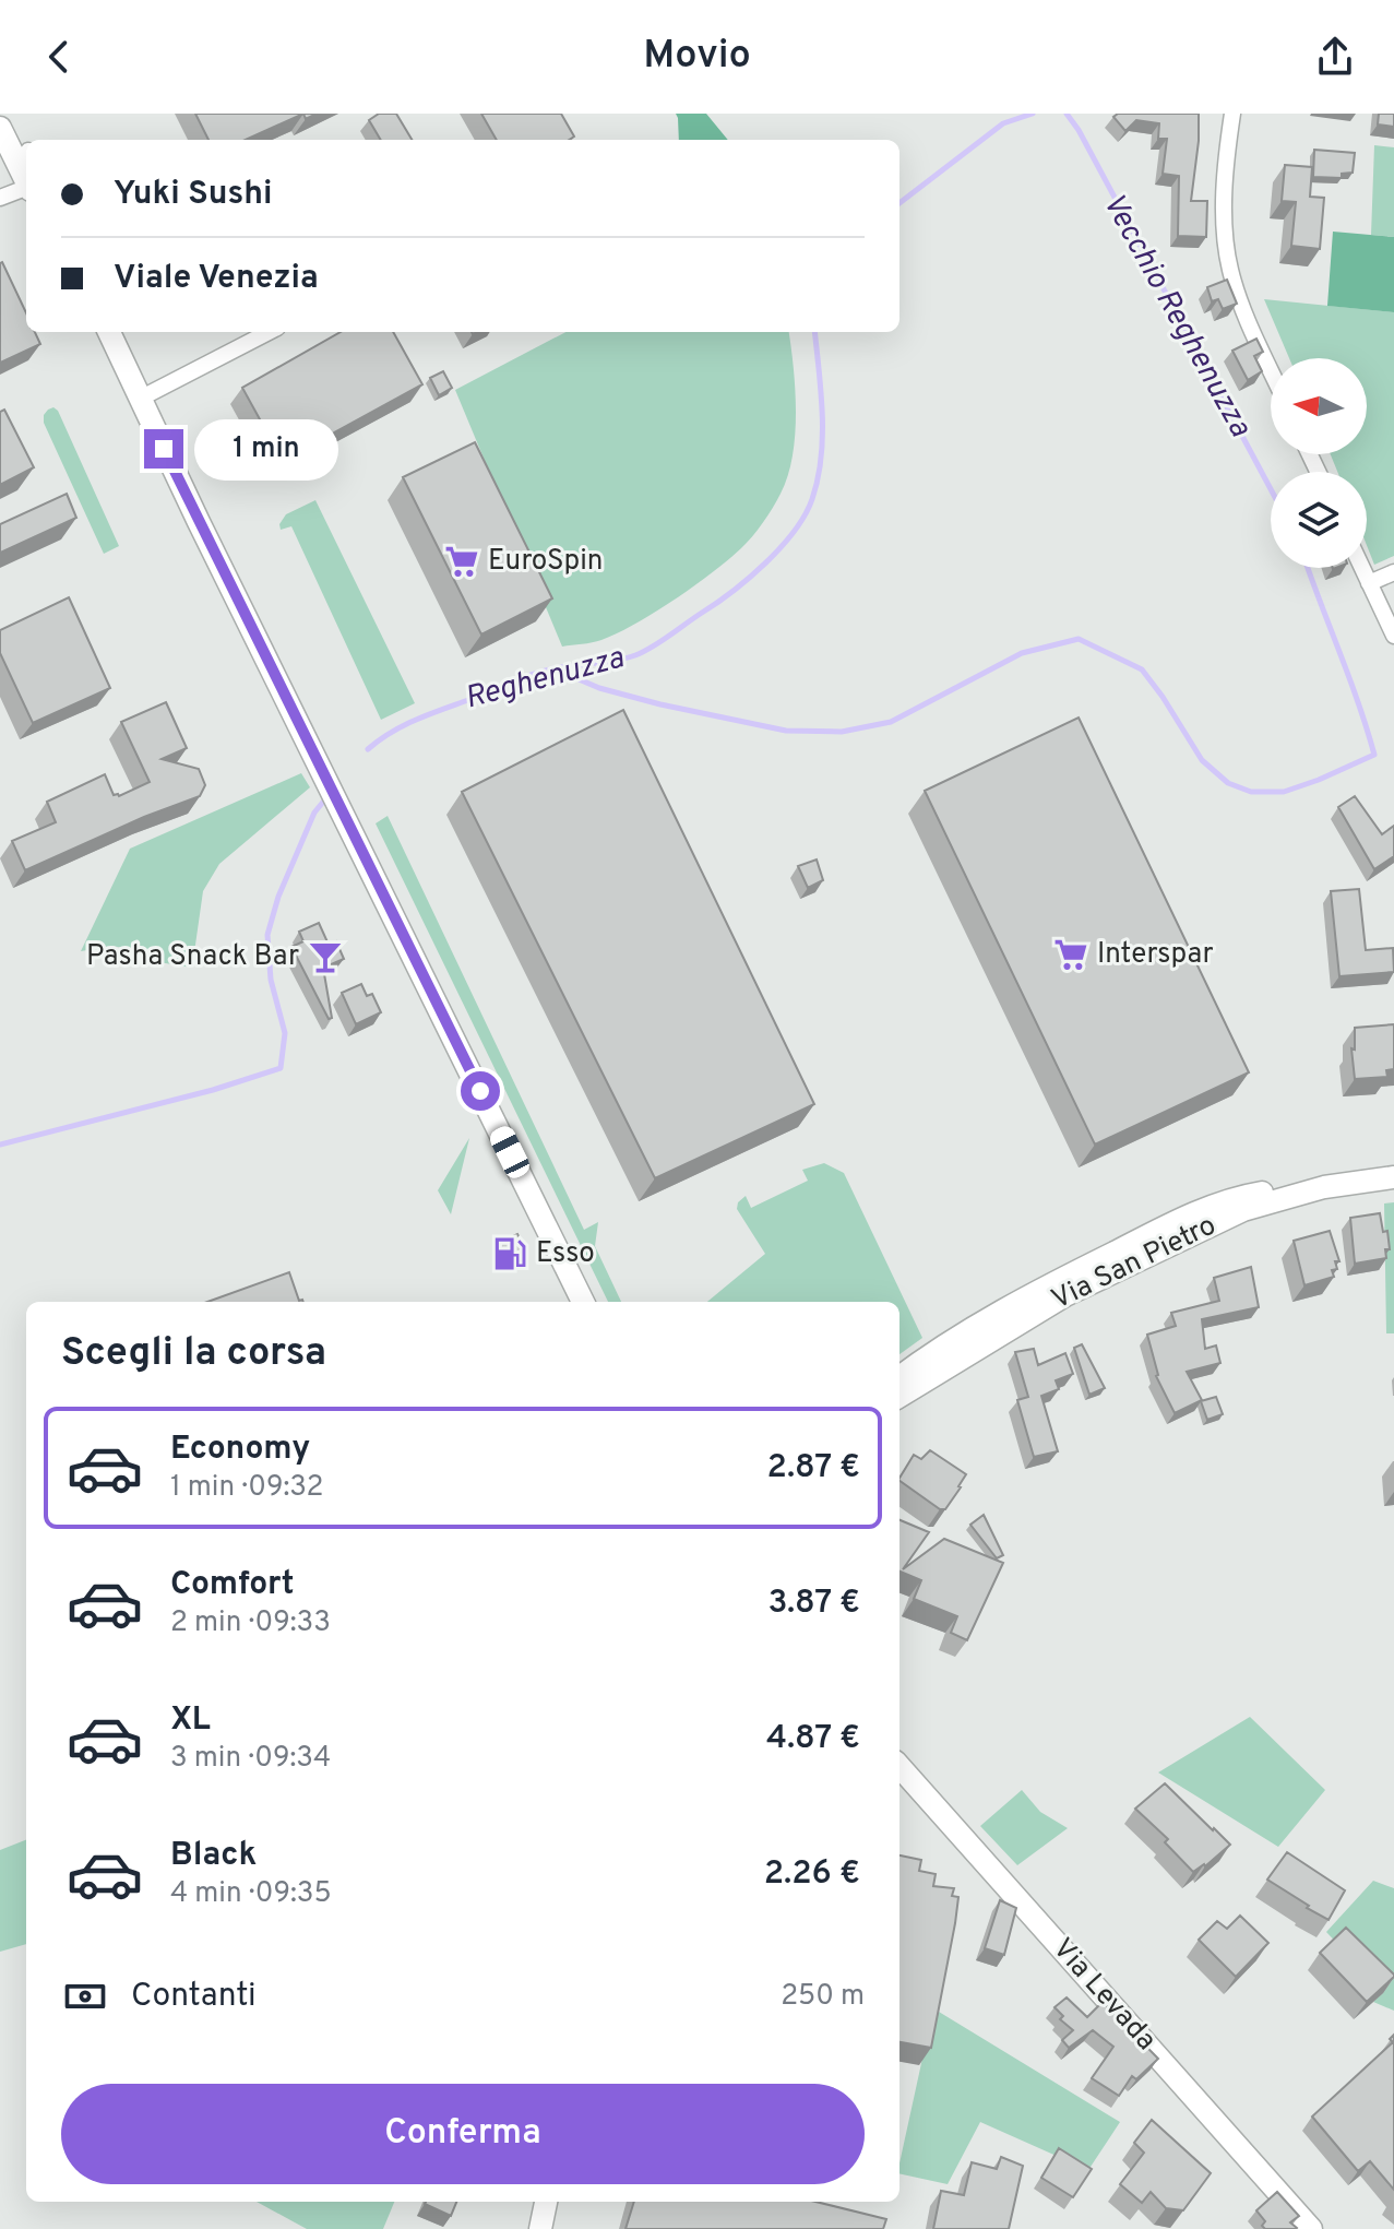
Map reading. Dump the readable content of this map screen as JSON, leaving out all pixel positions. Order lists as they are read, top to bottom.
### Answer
{
  "streets": {
    "main road": ["Via San Pietro", "Via Levada"]
  },
  "water": ["Vecchio Reghenuzza", "Reghenuzza"],
  "places": {
    "supermarket": ["EuroSpin", "Interspar"],
    "bar": ["Pasha Snack Bar"],
    "fuel station": ["Esso"]
  },
  "north": "left",
  "page": {
    "header": "Movio",
    "banner": ["Yuki Sushi", "Viale Venezia"],
    "bubble": "1 min",
    "heading": "Scegli la corsa",
    "list": [
      {
        "name": "Economy",
        "note": "1 min · 09:32",
        "value": "2.87 €"
      },
      {
        "name": "Comfort",
        "note": "2 min · 09:33",
        "value": "3.87 €"
      },
      {
        "name": "XL",
        "note": "3 min · 09:34",
        "value": "4.87 €"
      },
      {
        "name": "Black",
        "note": "4 min · 09:35",
        "value": "2.26 €"
      }
    ],
    "pay": ["Contanti", "250 m"],
    "buttons": "Conferma"
  }
}
